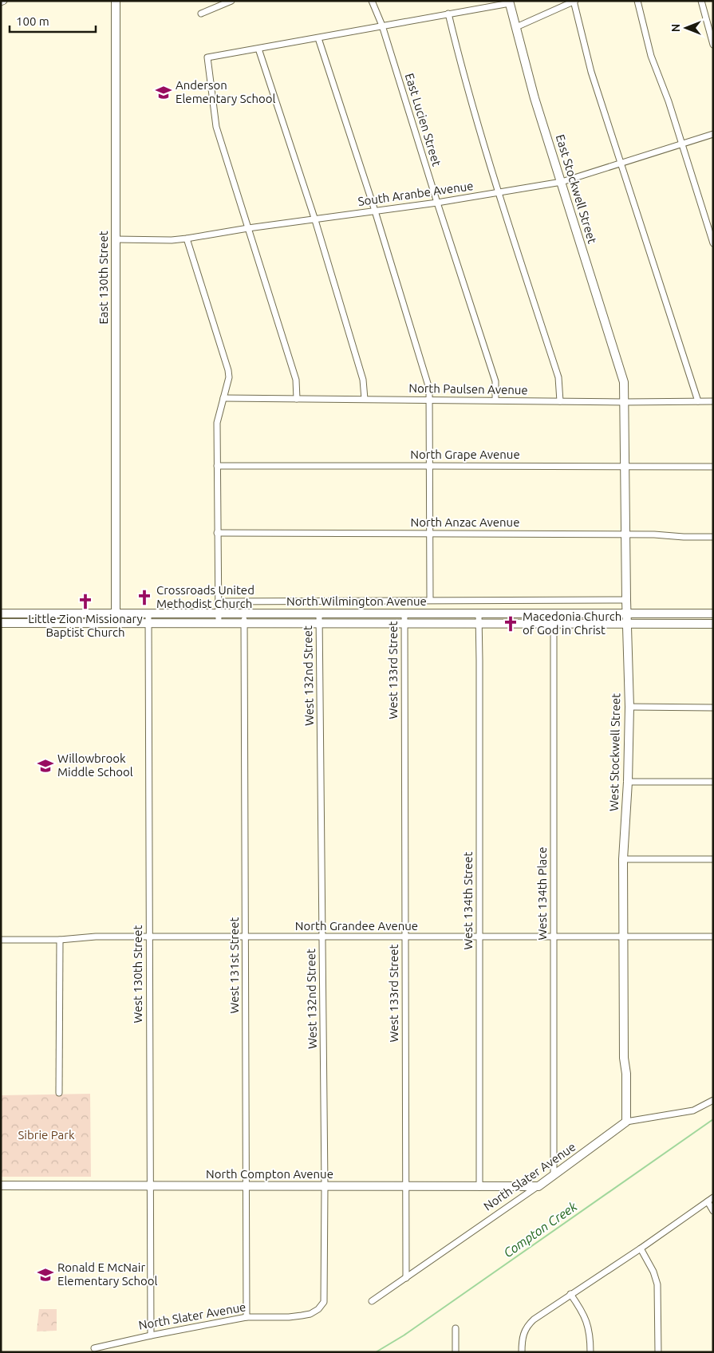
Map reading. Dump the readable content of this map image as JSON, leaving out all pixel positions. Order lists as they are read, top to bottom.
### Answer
{
  "streets": {
    "street": [
      "East Lucien Street",
      "East Stockwell Street",
      "South Aranbe Avenue",
      "East 130th Street",
      "North Paulsen Avenue",
      "North Grape Avenue",
      "North Anzac Avenue",
      "North Wilmington Avenue",
      "West 133rd Street",
      "West 132nd Street",
      "West Stockwell Street",
      "West 134th Place",
      "West 134th Street",
      "North Grandee Avenue",
      "West 131st Street",
      "West 130th Street",
      "North Compton Avenue",
      "North Slater Avenue"
    ]
  },
  "crossings": [
    ["East Lucien Street", "South Aranbe Avenue"],
    ["East Lucien Street", "North Paulsen Avenue"],
    ["East Stockwell Street", "South Aranbe Avenue"],
    ["East Stockwell Street", "West Stockwell Street"],
    ["South Aranbe Avenue", "East 130th Street"],
    ["East 130th Street", "North Wilmington Avenue"],
    ["North Paulsen Avenue", "West Stockwell Street"],
    ["North Grape Avenue", "West Stockwell Street"],
    ["North Anzac Avenue", "West Stockwell Street"],
    ["North Wilmington Avenue", "West 133rd Street"],
    ["North Wilmington Avenue", "West 132nd Street"],
    ["North Wilmington Avenue", "West Stockwell Street"],
    ["North Wilmington Avenue", "West 134th Place"],
    ["North Wilmington Avenue", "West 134th Street"],
    ["North Wilmington Avenue", "West 131st Street"],
    ["North Wilmington Avenue", "West 130th Street"],
    ["West 133rd Street", "North Grandee Avenue"],
    ["West 133rd Street", "North Compton Avenue"],
    ["West 133rd Street", "North Slater Avenue"],
    ["West 132nd Street", "North Grandee Avenue"],
    ["West 132nd Street", "North Compton Avenue"],
    ["West 132nd Street", "North Slater Avenue"],
    ["West Stockwell Street", "North Grandee Avenue"],
    ["West Stockwell Street", "North Slater Avenue"],
    ["West 134th Place", "North Grandee Avenue"],
    ["West 134th Place", "North Slater Avenue"],
    ["West 134th Street", "North Grandee Avenue"],
    ["West 134th Street", "North Compton Avenue"],
    ["North Grandee Avenue", "West 131st Street"],
    ["North Grandee Avenue", "West 130th Street"],
    ["West 131st Street", "North Compton Avenue"],
    ["West 131st Street", "North Slater Avenue"],
    ["West 130th Street", "North Compton Avenue"],
    ["West 130th Street", "North Slater Avenue"],
    ["North Compton Avenue", "North Slater Avenue"]
  ],
  "water": ["Compton Creek"],
  "parks": ["Sibrie Park"],
  "places": {
    "school or university": ["Anderson Elementary School", "Willowbrook Middle School", "Ronald E McNair Elementary School"],
    "church": ["Crossroads United Methodist Church", "Little Zion Missionary Baptist Church", "Macedonia Church of God in Christ"]
  },
  "scale_bar": "100 m",
  "north": "left"
}
